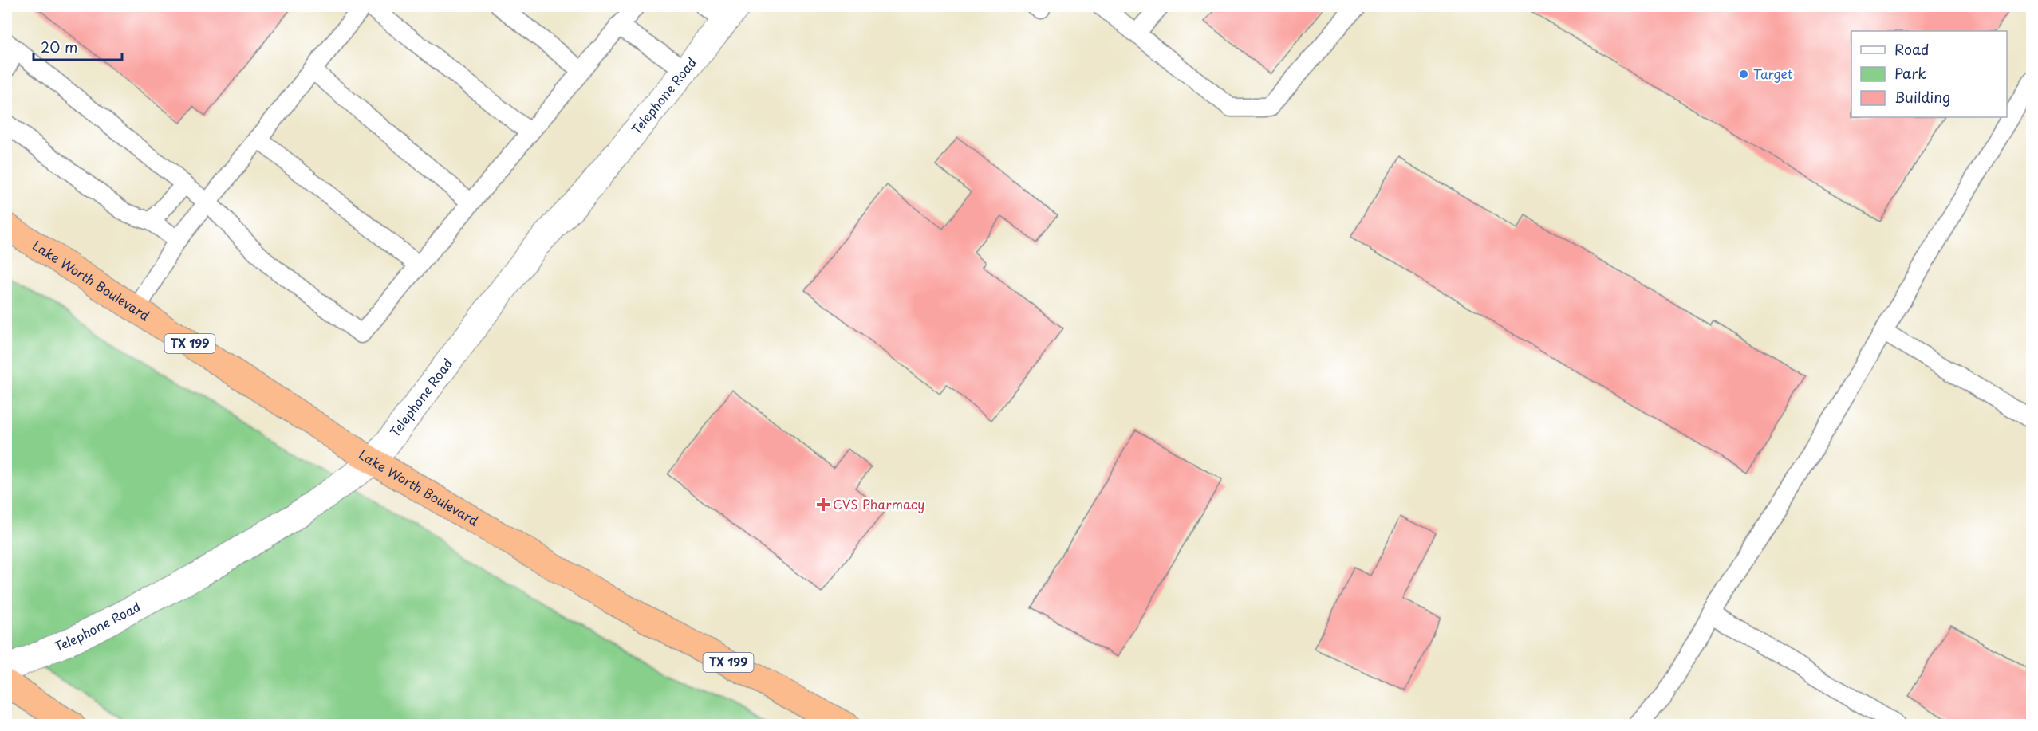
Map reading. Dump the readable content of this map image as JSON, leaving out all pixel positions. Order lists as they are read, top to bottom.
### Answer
{
  "streets": {
    "highway": ["Lake Worth Boulevard", "TX 199"],
    "street": ["Telephone Road"]
  },
  "crossings": [
    ["Telephone Road", "Lake Worth Boulevard"]
  ],
  "places": {
    "other": ["Target"],
    "health": ["CVS Pharmacy"]
  },
  "legend": ["Road", "Park", "Building"],
  "scale_bar": "20 m"
}
